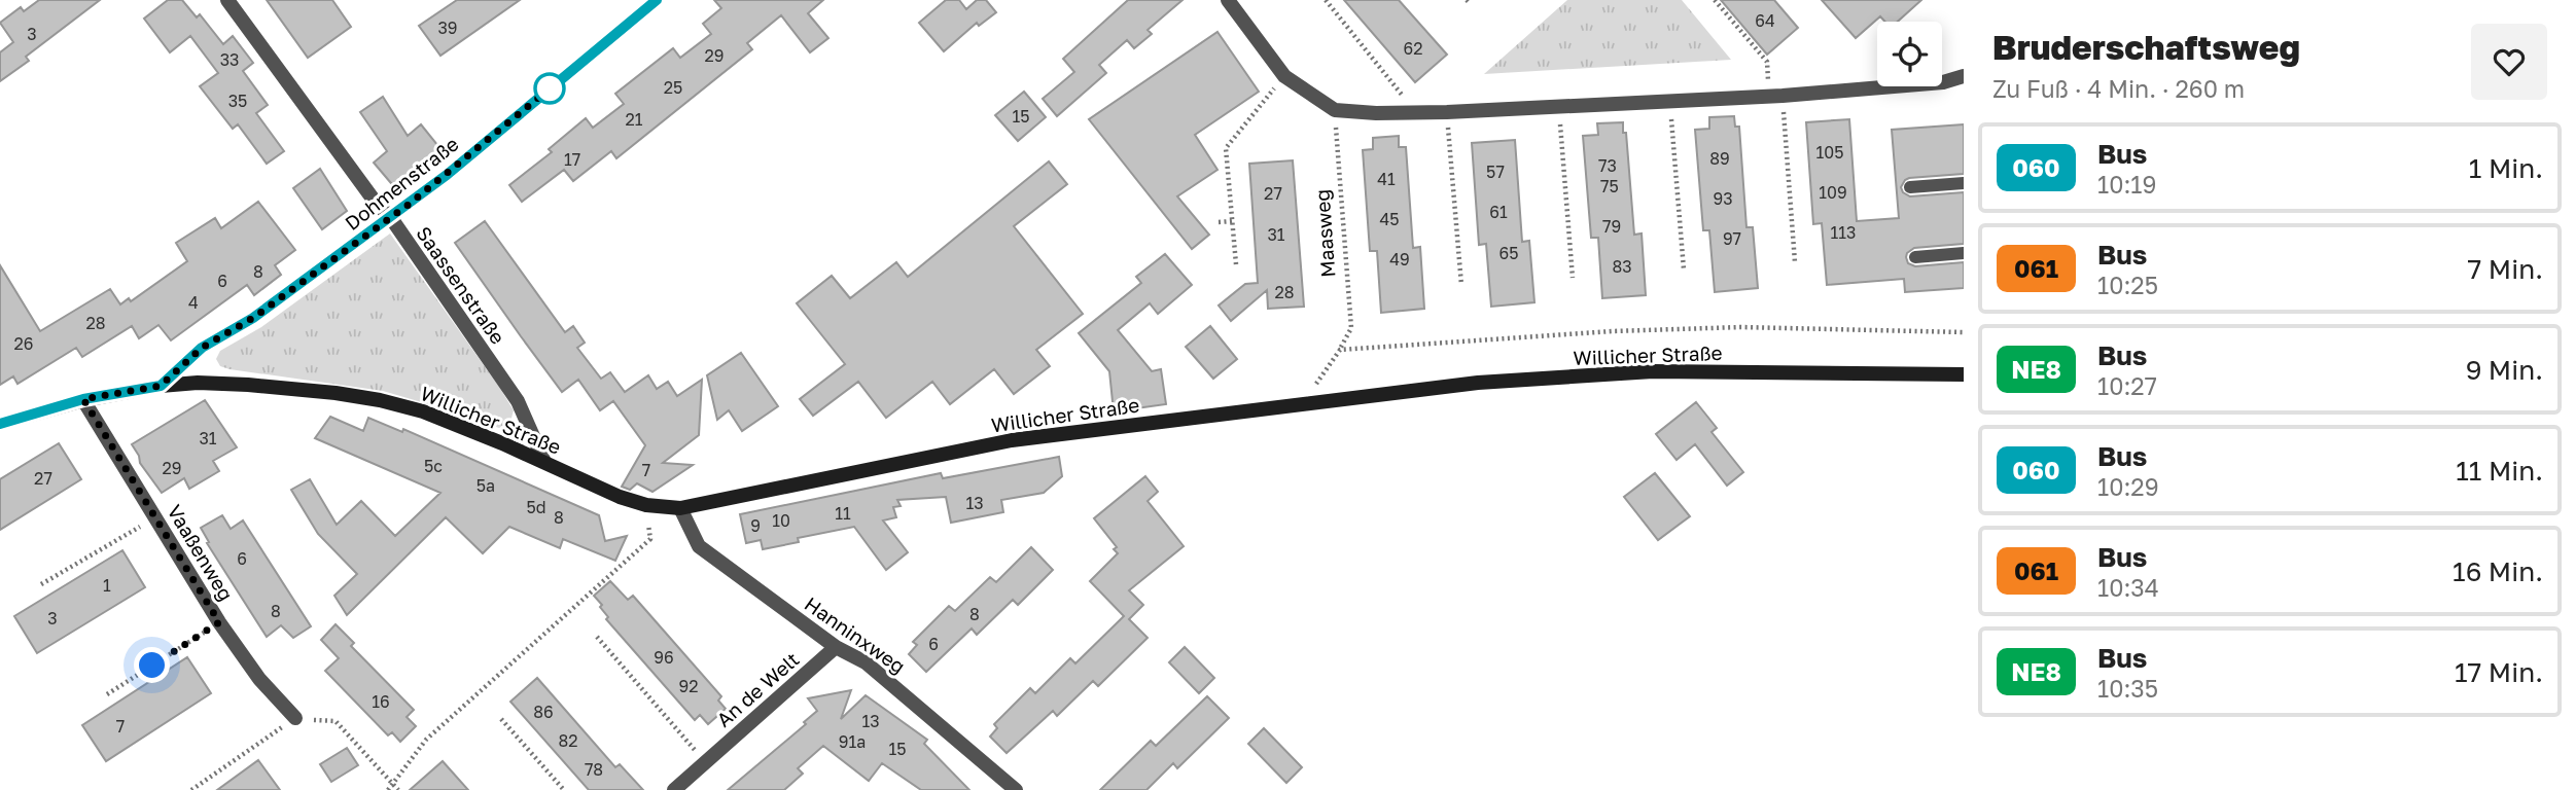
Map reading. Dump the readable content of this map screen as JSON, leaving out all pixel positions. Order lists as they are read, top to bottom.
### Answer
{
  "streets": {
    "street": [
      "Dohmenstraße",
      "Saassenstraße",
      "Willicher Straße",
      "Vaaßenweg",
      "Hanninxweg",
      "An de Welt"
    ],
    "path": ["Maasweg"]
  },
  "crossings": [
    ["Dohmenstraße", "Saassenstraße"],
    ["Dohmenstraße", "Willicher Straße"],
    ["Maasweg", "Willicher Straße"],
    ["Saassenstraße", "Willicher Straße"],
    ["Willicher Straße", "Vaaßenweg"],
    ["Willicher Straße", "Hanninxweg"],
    ["Hanninxweg", "An de Welt"]
  ],
  "lines": ["bus line 060"],
  "house_numbers": [
    "64",
    "39",
    "3",
    "62",
    "29",
    "33",
    "25",
    "35",
    "15",
    "21",
    "105",
    "89",
    "17",
    "73",
    "57",
    "41",
    "75",
    "109",
    "27",
    "93",
    "61",
    "45",
    "79",
    "113",
    "31",
    "97",
    "65",
    "49",
    "83",
    "8",
    "6",
    "28",
    "4",
    "28",
    "26",
    "31",
    "5c",
    "29",
    "7",
    "27",
    "5a",
    "13",
    "5d",
    "11",
    "8",
    "10",
    "9",
    "6",
    "1",
    "8",
    "8",
    "3",
    "6",
    "96",
    "92",
    "16",
    "86",
    "13",
    "7",
    "82",
    "91a",
    "15",
    "78"
  ],
  "page": {
    "heading": ["Bruderschaftsweg", "Zu Fuß · 4 Min. · 260 m"],
    "list": [
      {
        "mark": "060",
        "name": "Bus",
        "note": "10:19",
        "value": "1 Min."
      },
      {
        "mark": "061",
        "name": "Bus",
        "note": "10:25",
        "value": "7 Min."
      },
      {
        "mark": "NE8",
        "name": "Bus",
        "note": "10:27",
        "value": "9 Min."
      },
      {
        "mark": "060",
        "name": "Bus",
        "note": "10:29",
        "value": "11 Min."
      },
      {
        "mark": "061",
        "name": "Bus",
        "note": "10:34",
        "value": "16 Min."
      },
      {
        "mark": "NE8",
        "name": "Bus",
        "note": "10:35",
        "value": "17 Min."
      }
    ]
  }
}
